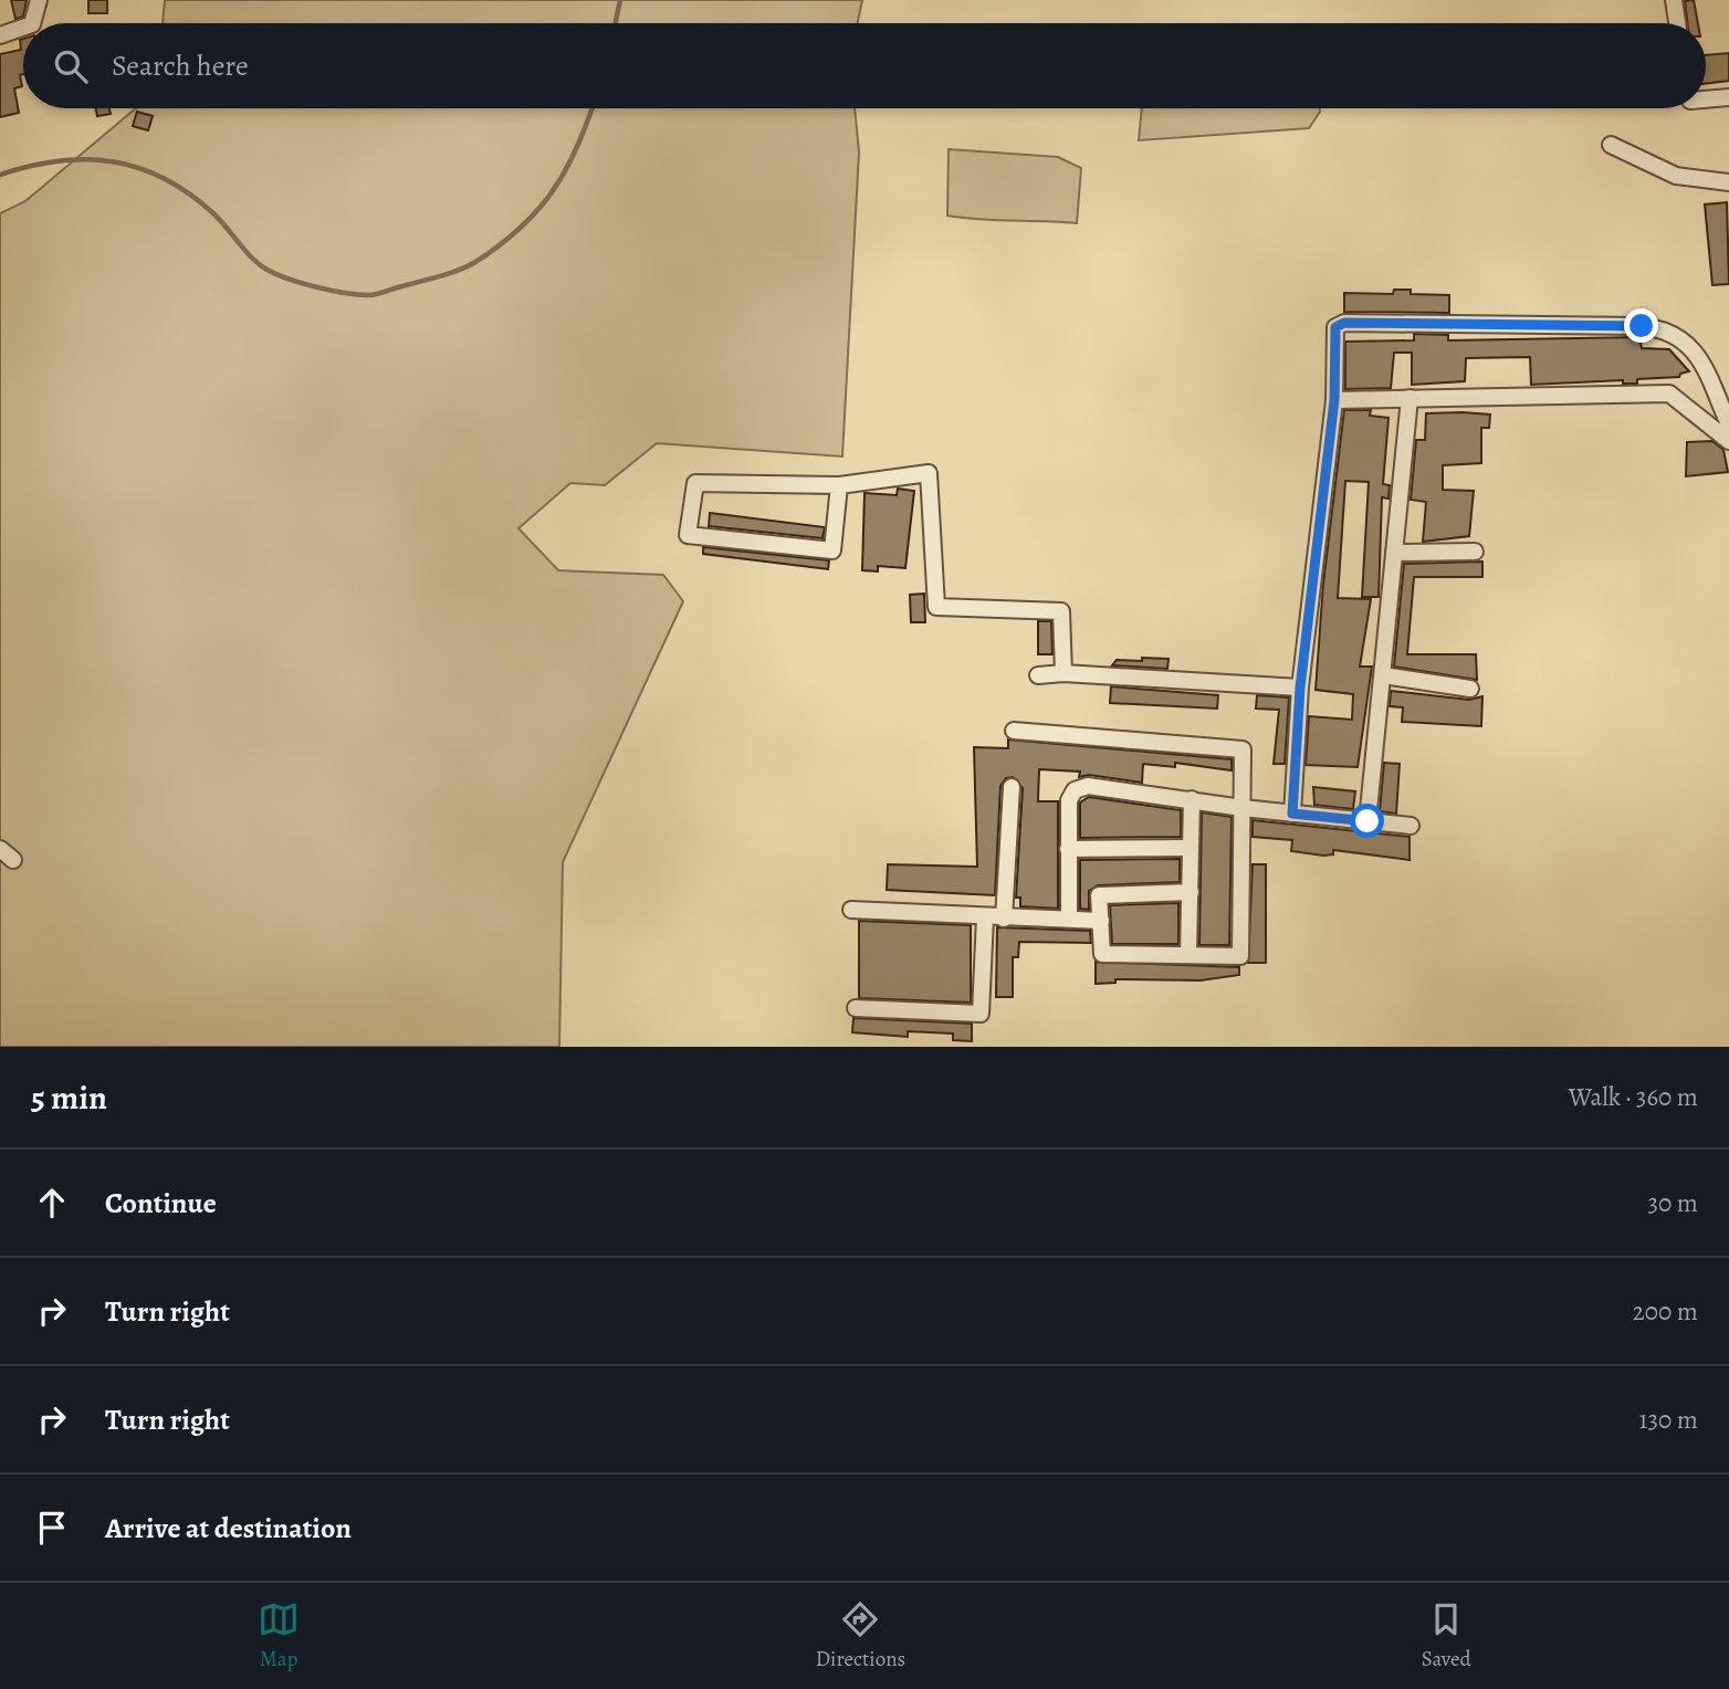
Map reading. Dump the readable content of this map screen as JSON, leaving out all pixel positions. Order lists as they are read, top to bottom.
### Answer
{
  "page": {
    "search": "Search here",
    "heading": ["5 min", "Walk · 360 m"],
    "list": [
      ["Continue", "30 m"],
      ["Turn right", "200 m"],
      ["Turn right", "130 m"],
      "Arrive at destination"
    ],
    "nav": ["Map", "Directions", "Saved"]
  }
}
